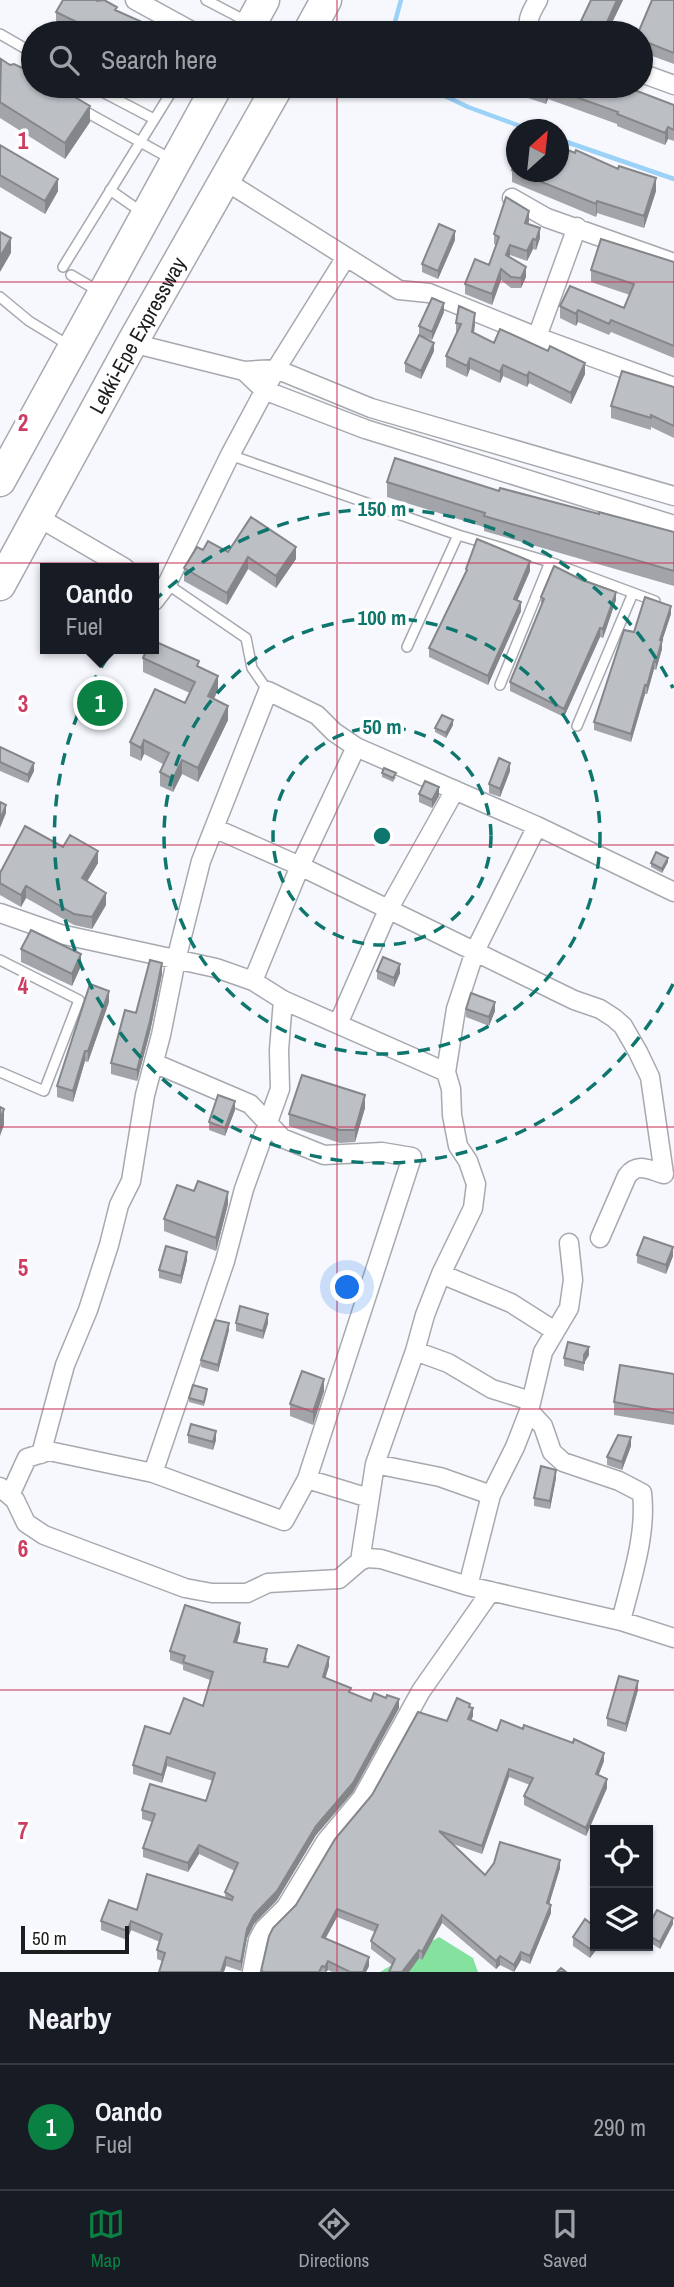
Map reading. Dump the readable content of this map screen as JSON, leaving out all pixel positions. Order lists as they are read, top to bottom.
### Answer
{
  "streets": {
    "highway": ["Lekki-Epe Expressway"]
  },
  "scale_bar": "50 m",
  "north": "top right",
  "page": {
    "search": "Search here",
    "popup": ["Oando", "Fuel"],
    "pins": "1",
    "scale": "50 m",
    "heading": "Nearby",
    "list": [
      {
        "mark": "1",
        "name": "Oando",
        "note": "Fuel",
        "value": "290 m"
      }
    ],
    "nav": ["Map", "Directions", "Saved"]
  },
  "grid": {
    "rows": [
      "1",
      "2",
      "3",
      "4",
      "5",
      "6",
      "7"
    ]
  },
  "rings": ["150 m", "100 m", "50 m"]
}
